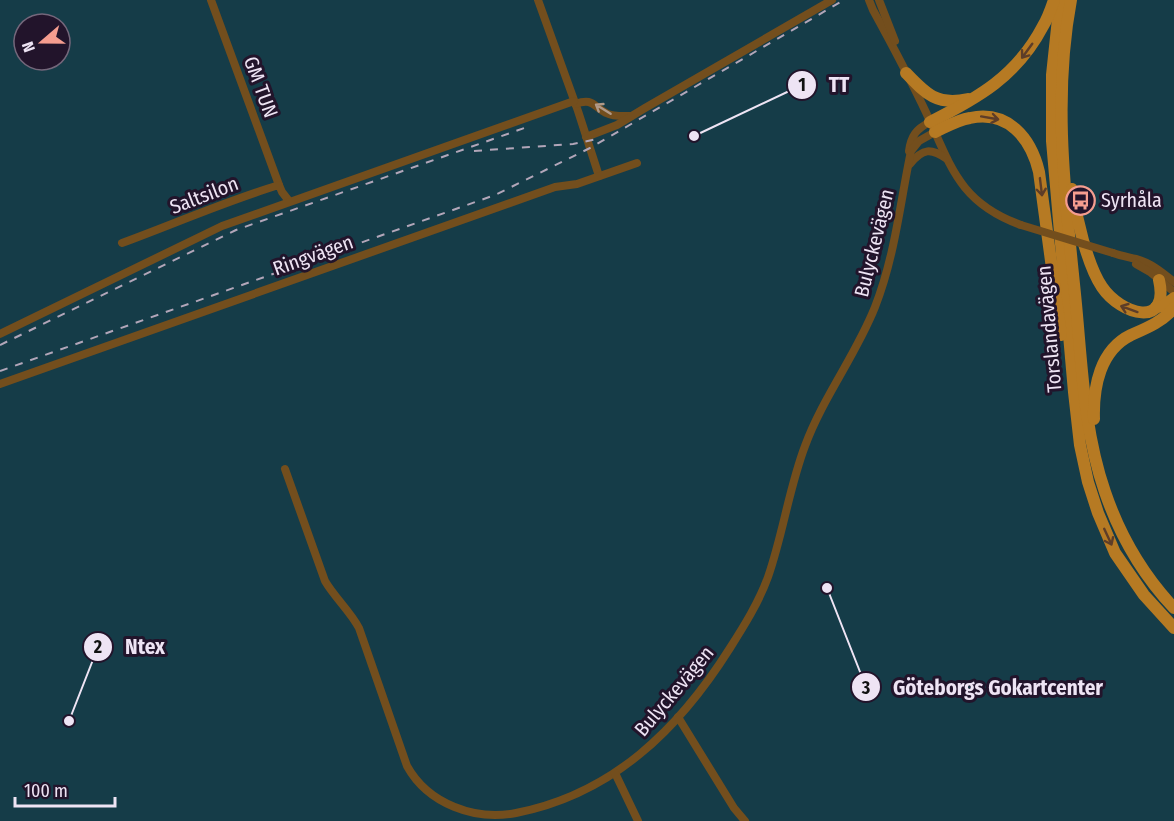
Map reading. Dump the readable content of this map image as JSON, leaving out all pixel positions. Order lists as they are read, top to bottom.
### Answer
{
  "streets": {
    "main road": ["Torslandavägen"],
    "street": [
      "GM TUN",
      "Saltsilon",
      "Bulyckevägen",
      "Ringvägen"
    ]
  },
  "crossings": [
    ["GM TUN", "Saltsilon"]
  ],
  "places": {
    "other": ["TT", "Göteborgs Gokartcenter", "Ntex"],
    "bus stop": ["Syrhåla"]
  },
  "scale_bar": "100 m",
  "north": "left"
}
